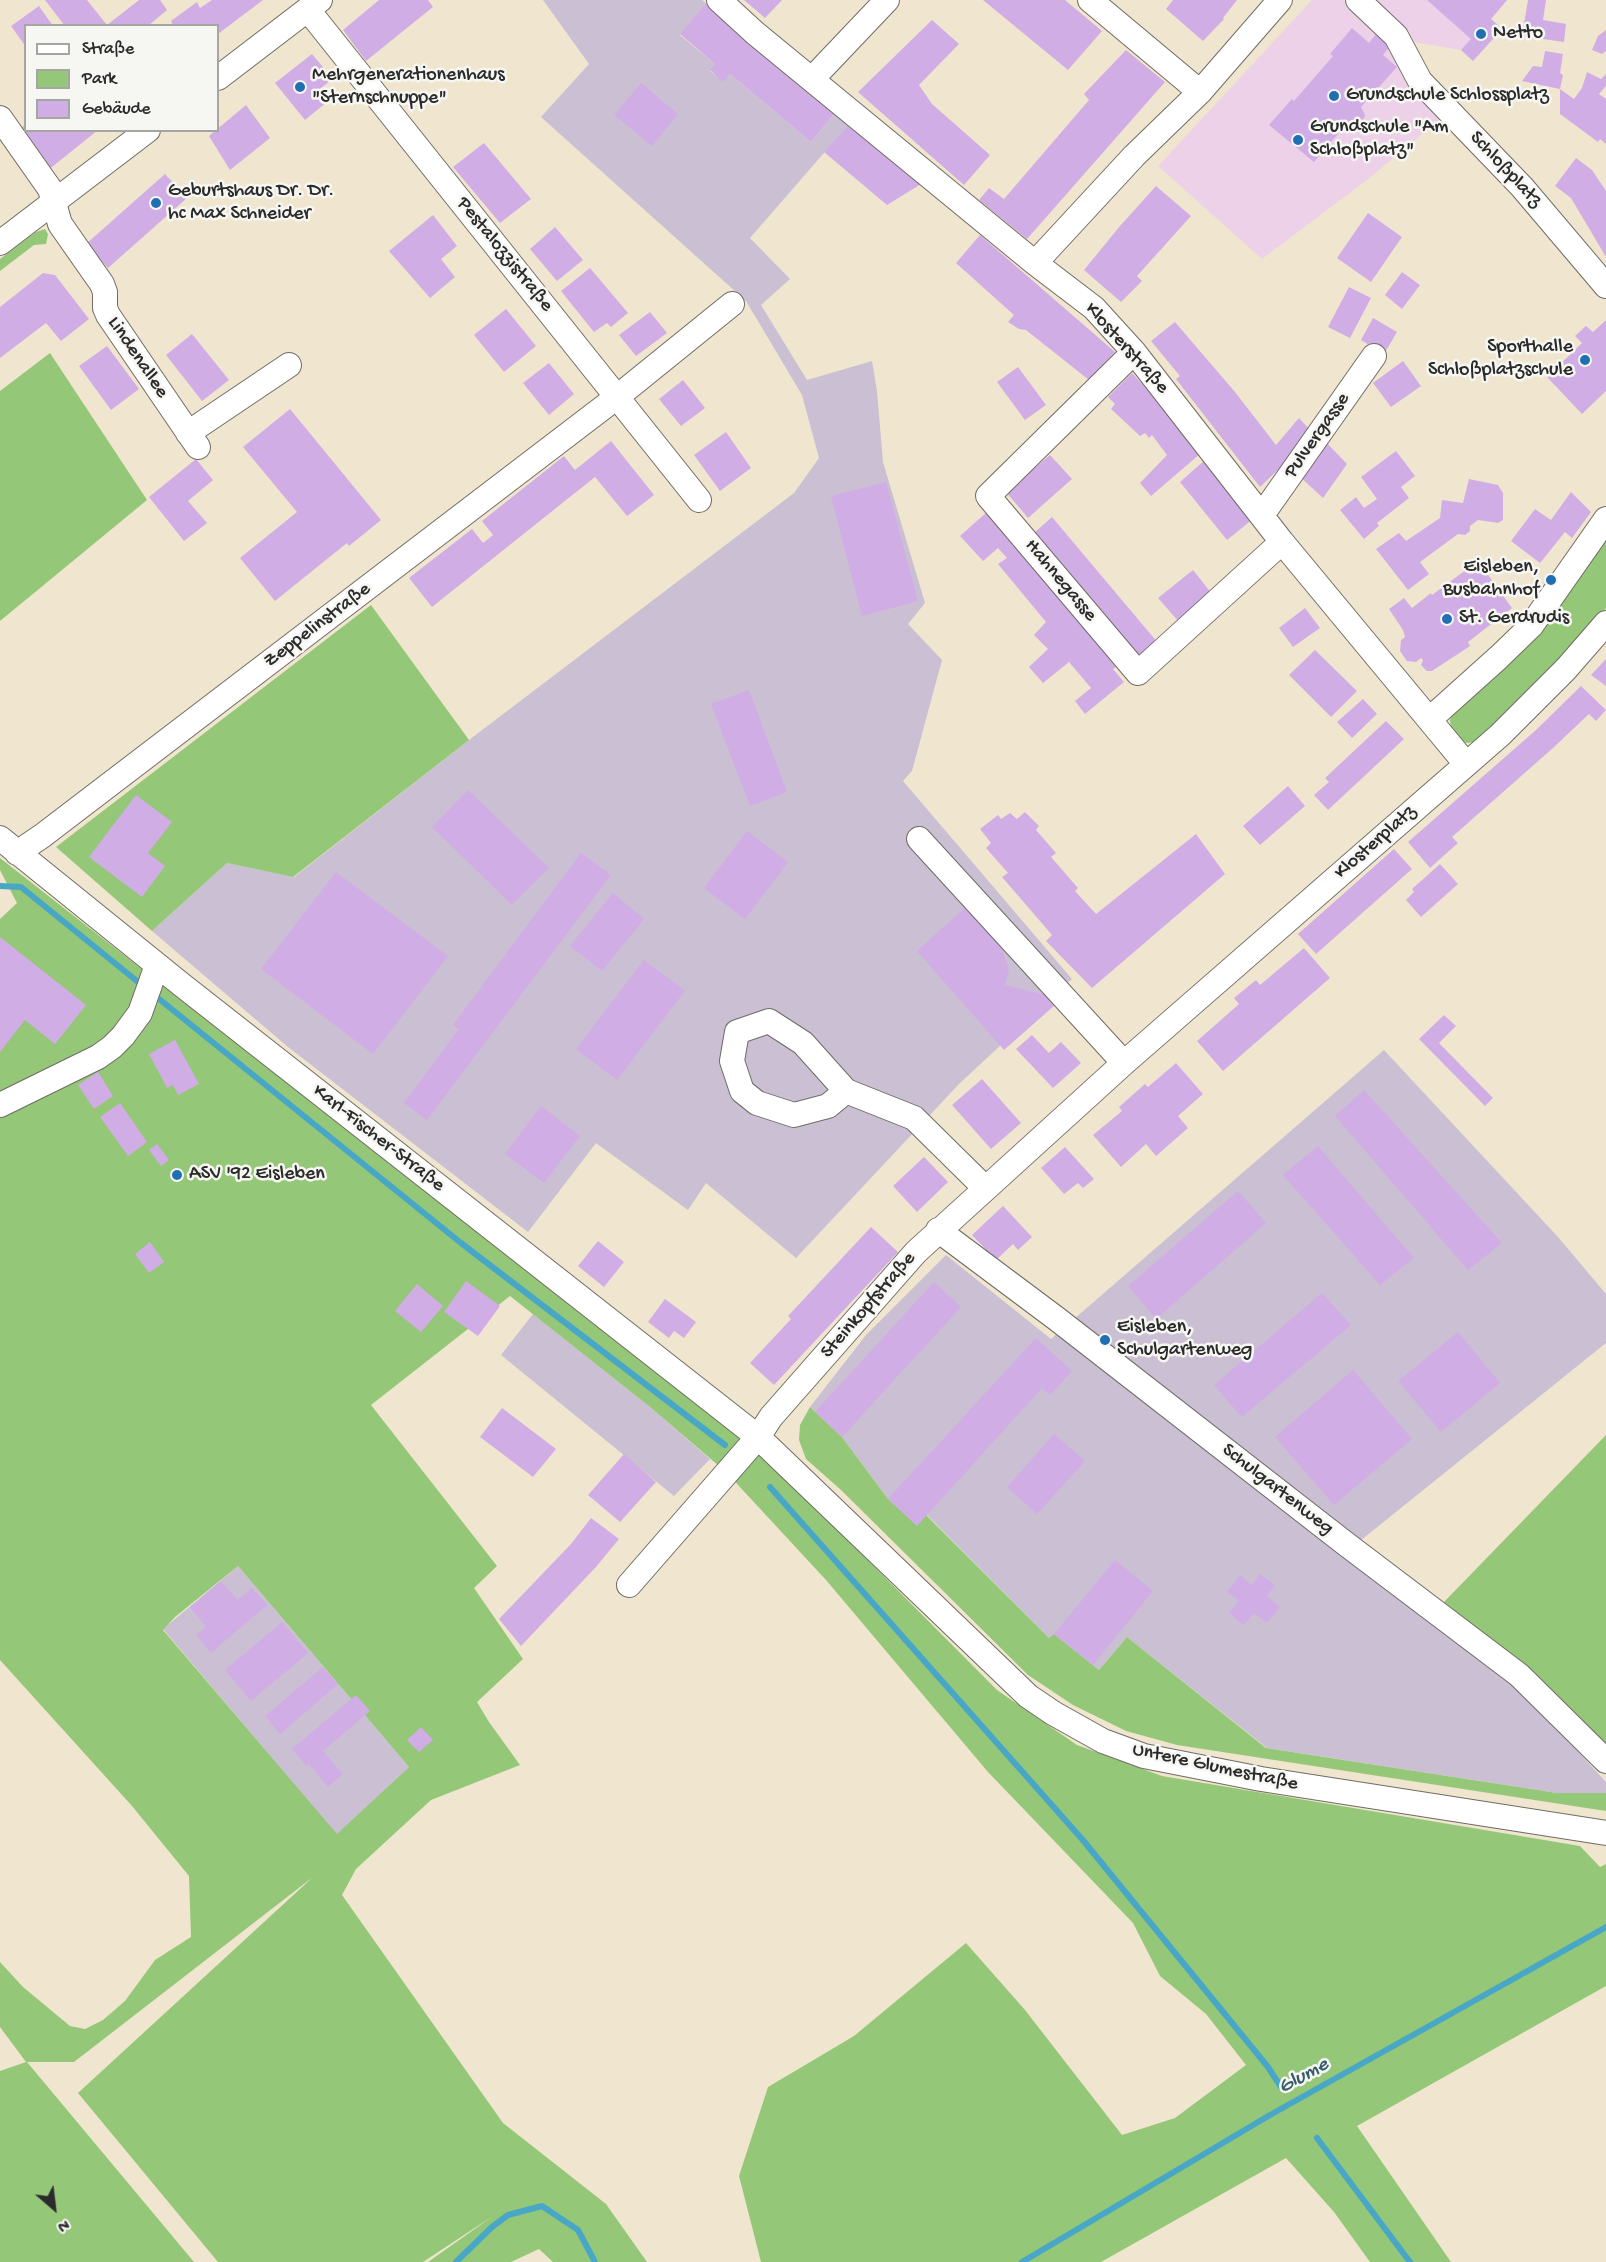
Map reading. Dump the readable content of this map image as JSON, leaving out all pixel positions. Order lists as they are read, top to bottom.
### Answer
{
  "streets": {
    "street": [
      "Schloßplatz",
      "Pestalozzistraße",
      "Klosterstraße",
      "Lindenallee",
      "Pulvergasse",
      "Hahnegasse",
      "Zeppelinstraße",
      "Klosterplatz",
      "Karl-Fischer-Straße",
      "Steinkopfstraße",
      "Schulgartenweg",
      "Untere Glumestraße"
    ]
  },
  "crossings": [
    ["Pestalozzistraße", "Zeppelinstraße"],
    ["Klosterstraße", "Pulvergasse"],
    ["Klosterstraße", "Hahnegasse"],
    ["Klosterstraße", "Klosterplatz"],
    ["Zeppelinstraße", "Karl-Fischer-Straße"],
    ["Klosterplatz", "Steinkopfstraße"],
    ["Karl-Fischer-Straße", "Steinkopfstraße"],
    ["Karl-Fischer-Straße", "Untere Glumestraße"],
    ["Steinkopfstraße", "Schulgartenweg"],
    ["Steinkopfstraße", "Untere Glumestraße"]
  ],
  "water": ["Glume"],
  "places": [
    "Netto",
    "Mehrgenerationenhaus \"Sternschnuppe\"",
    "Grundschule Schlossplatz",
    "Grundschule \"Am Schloßplatz\"",
    "Geburtshaus Dr. Dr. hc Max Schneider",
    "Sporthalle Schloßplatzschule",
    "Eisleben, Busbahnhof",
    "St. Gerdrudis",
    "ASV '92 Eisleben",
    "Eisleben, Schulgartenweg"
  ],
  "legend": ["Straße", "Park", "Gebäude"],
  "north": "bottom right"
}
